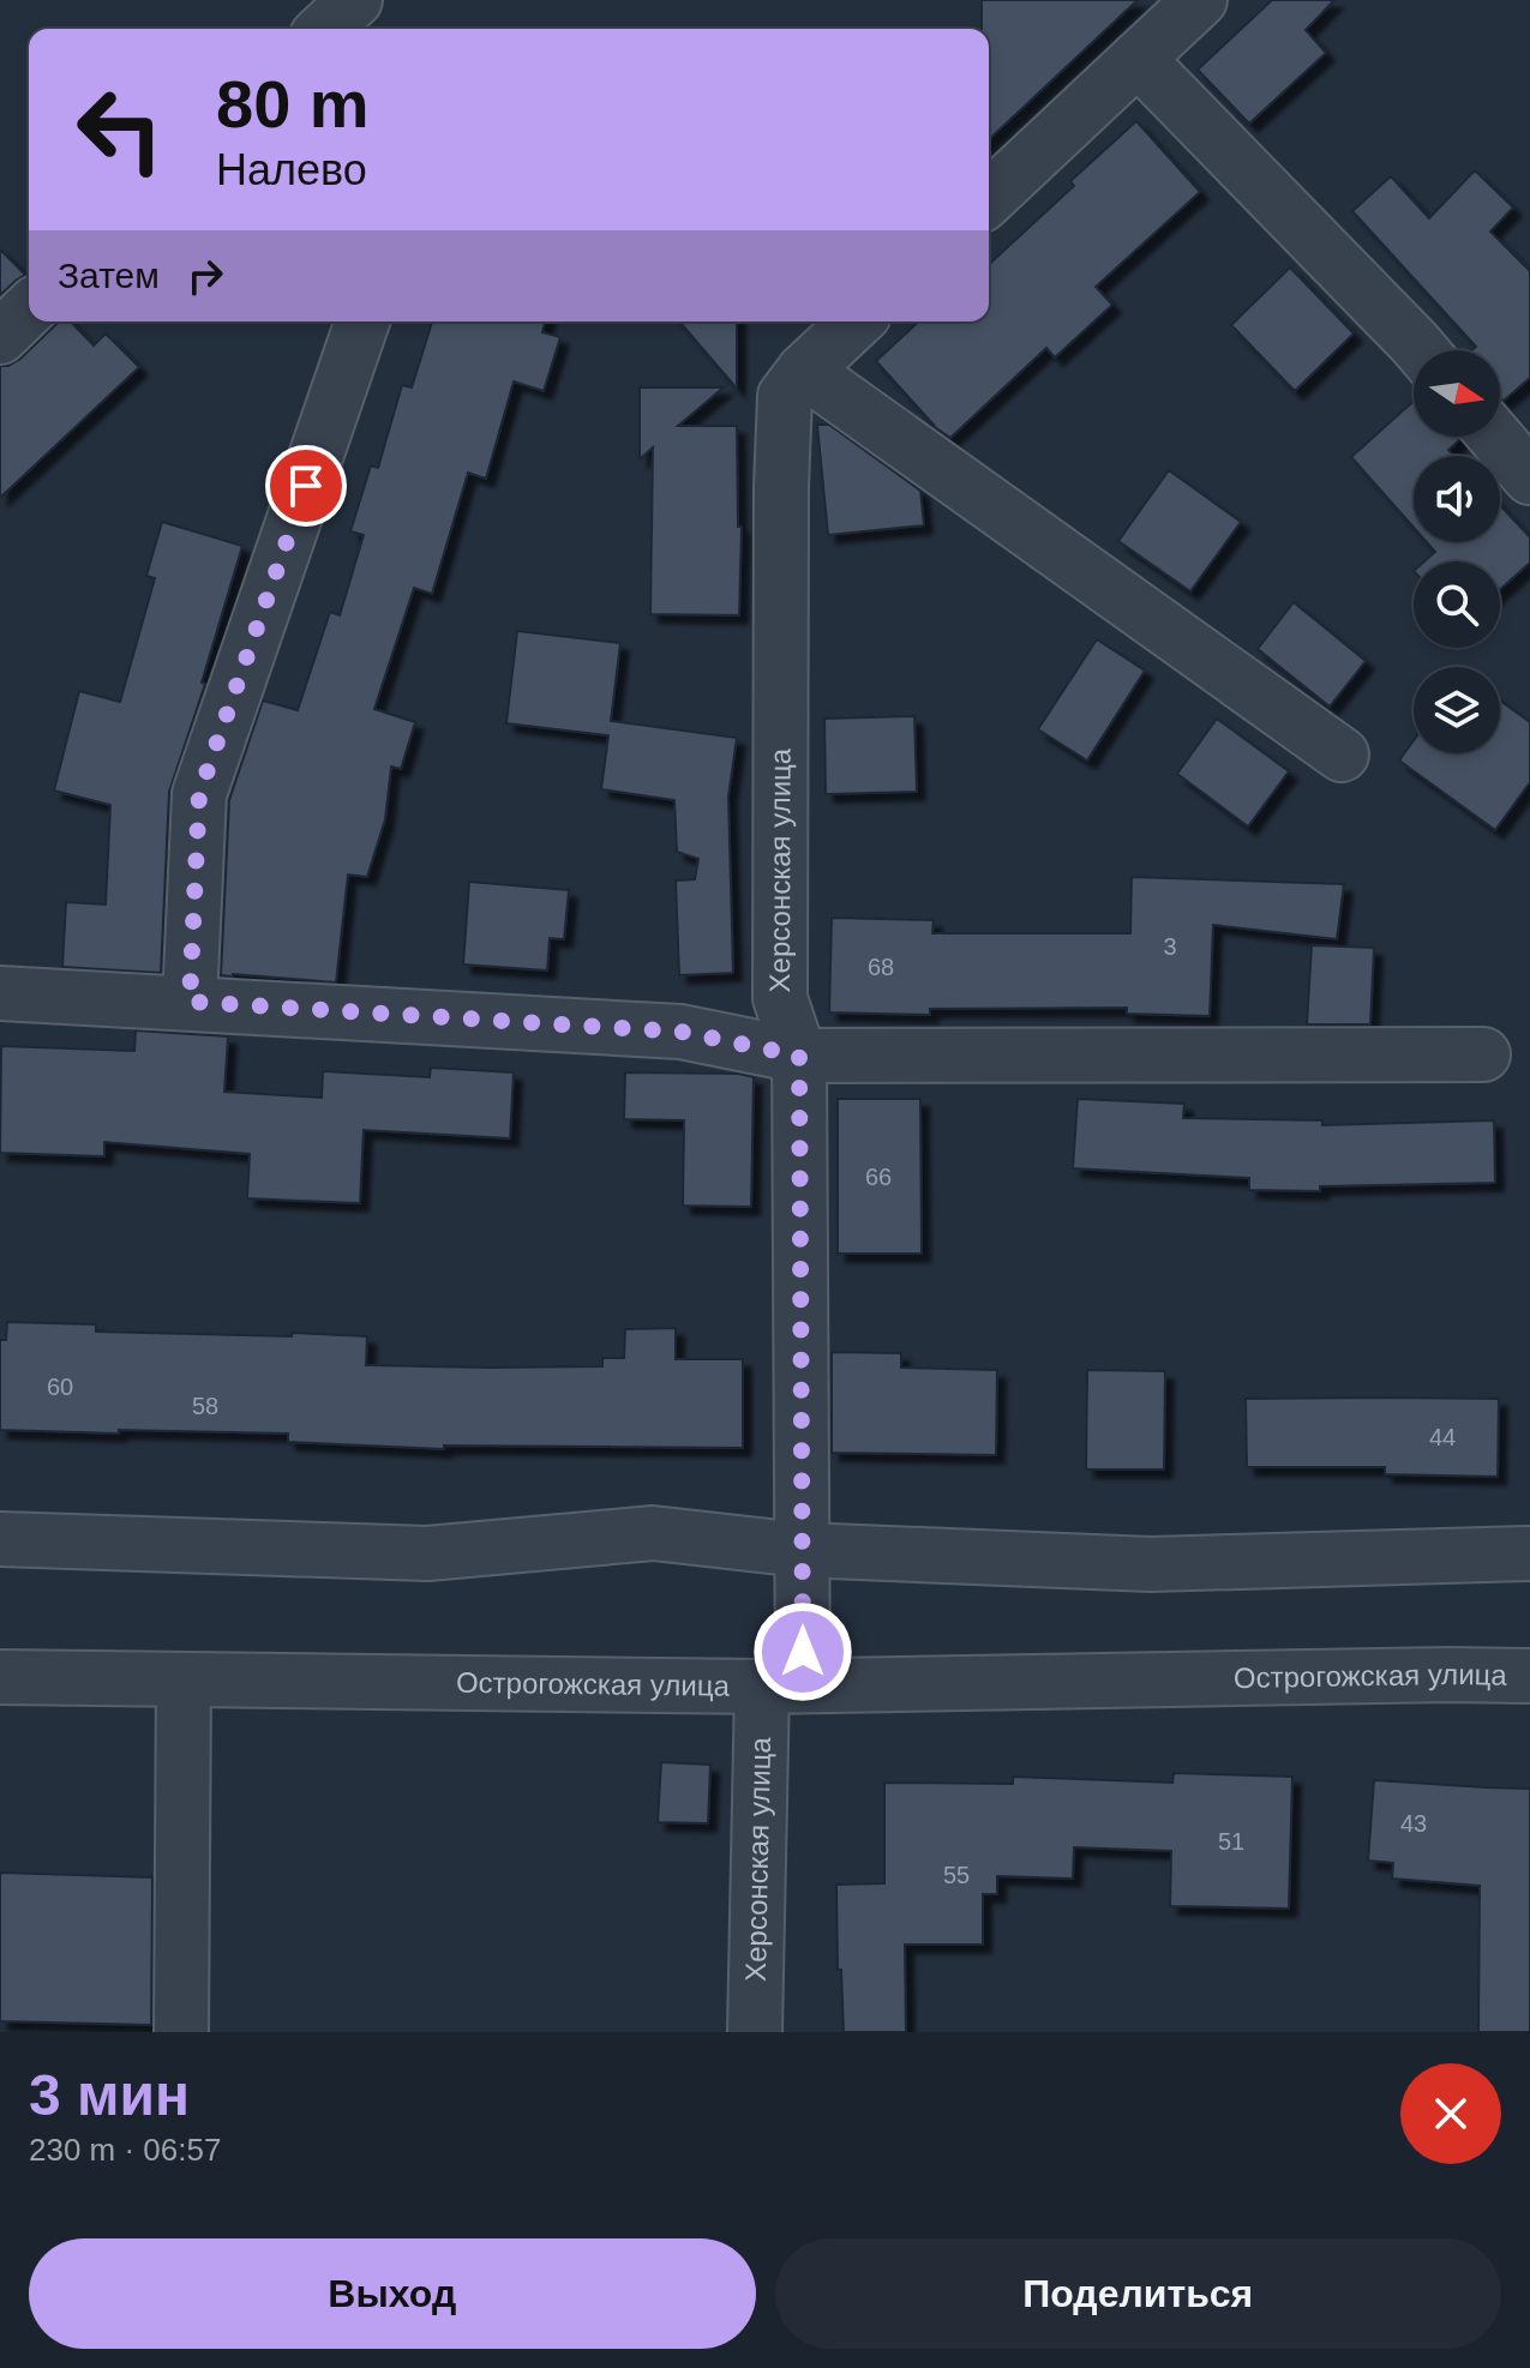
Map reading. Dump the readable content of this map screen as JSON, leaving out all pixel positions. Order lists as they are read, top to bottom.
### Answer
{
  "streets": {
    "street": ["Херсонская улица", "Острогожская улица"]
  },
  "crossings": [
    ["Херсонская улица", "Острогожская улица"]
  ],
  "house_numbers": [
    "3",
    "68",
    "66",
    "60",
    "58",
    "44",
    "43",
    "51",
    "55"
  ],
  "north": "right",
  "page": {
    "turn": ["80 m", "Налево"],
    "then": "Затем",
    "heading": ["3 мин", "230 m · 06:57"],
    "buttons": ["Выход", "Поделиться"]
  }
}
